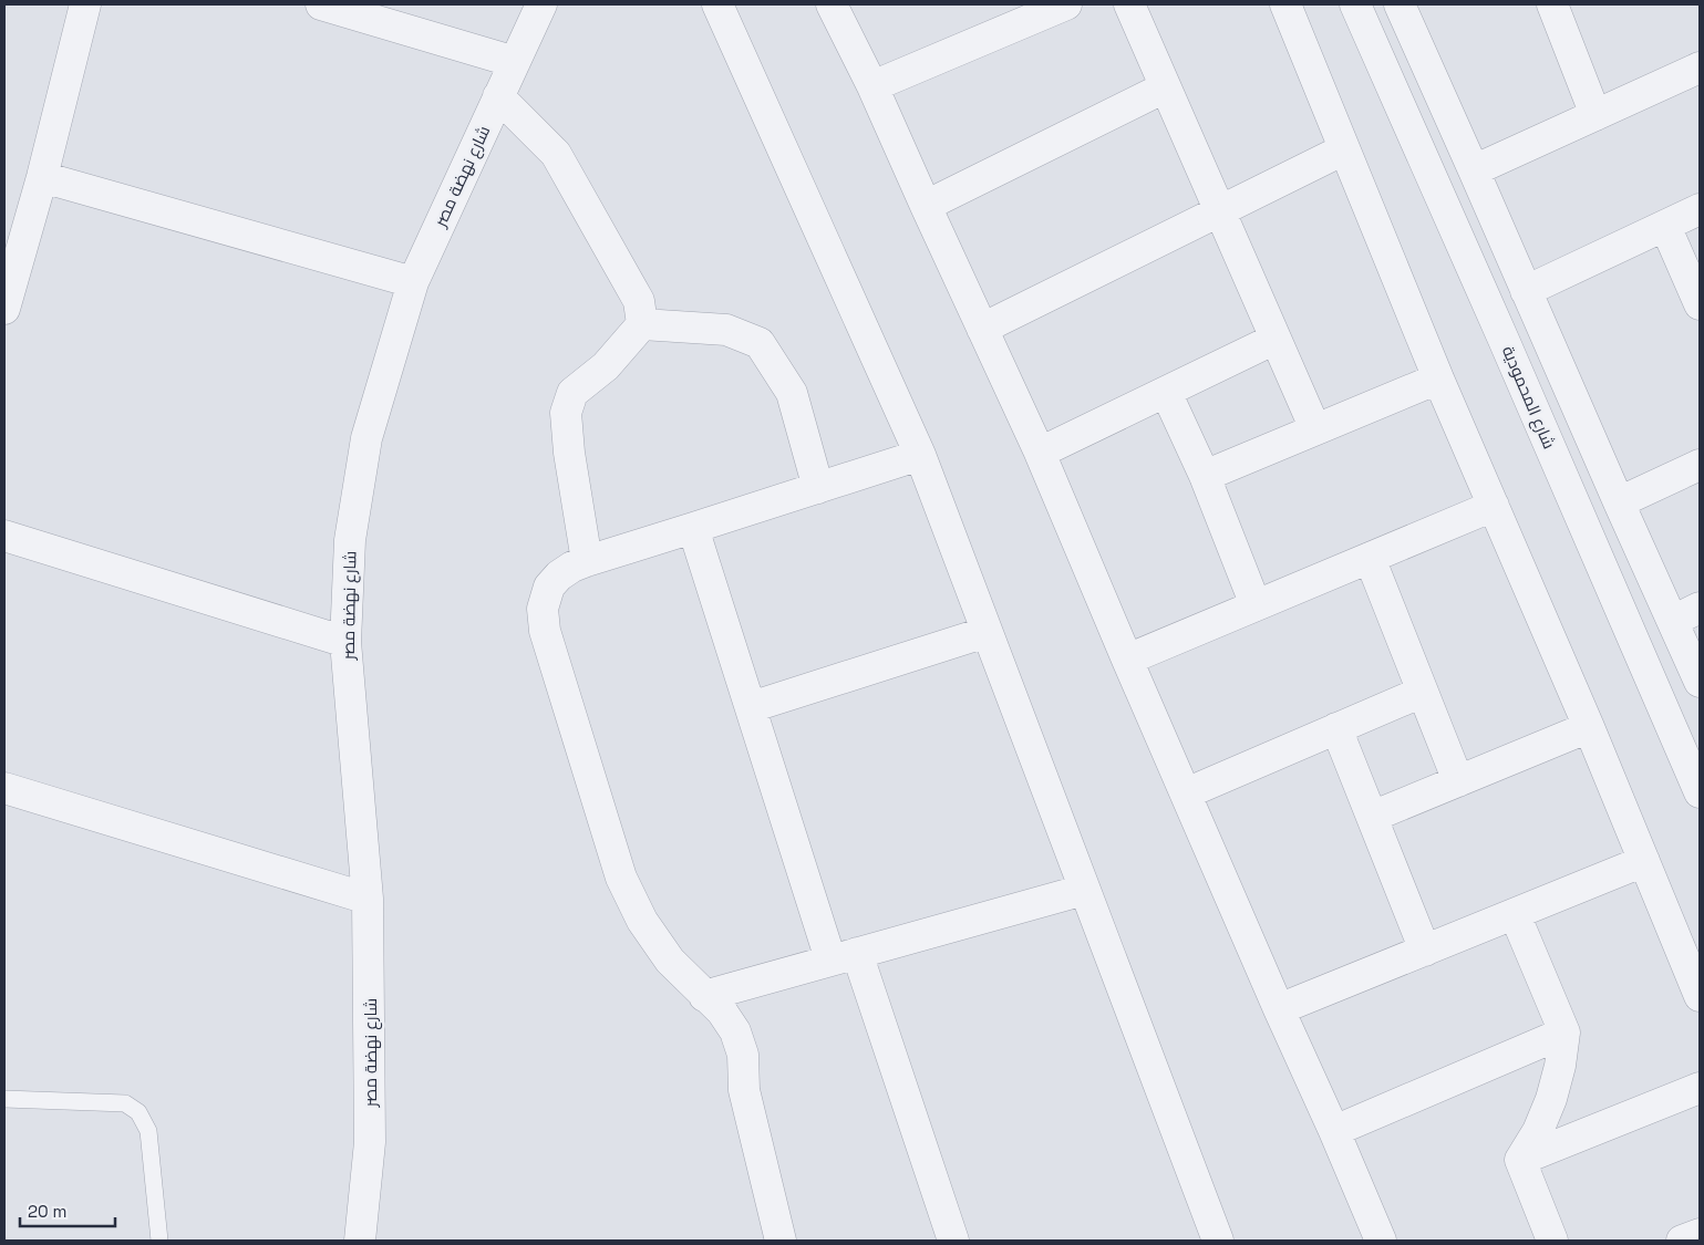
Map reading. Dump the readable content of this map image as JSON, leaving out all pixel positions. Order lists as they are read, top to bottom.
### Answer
{
  "streets": {
    "street": ["شارع نهضة مصر", "شارع المحمودية"]
  },
  "scale_bar": "20 m"
}
